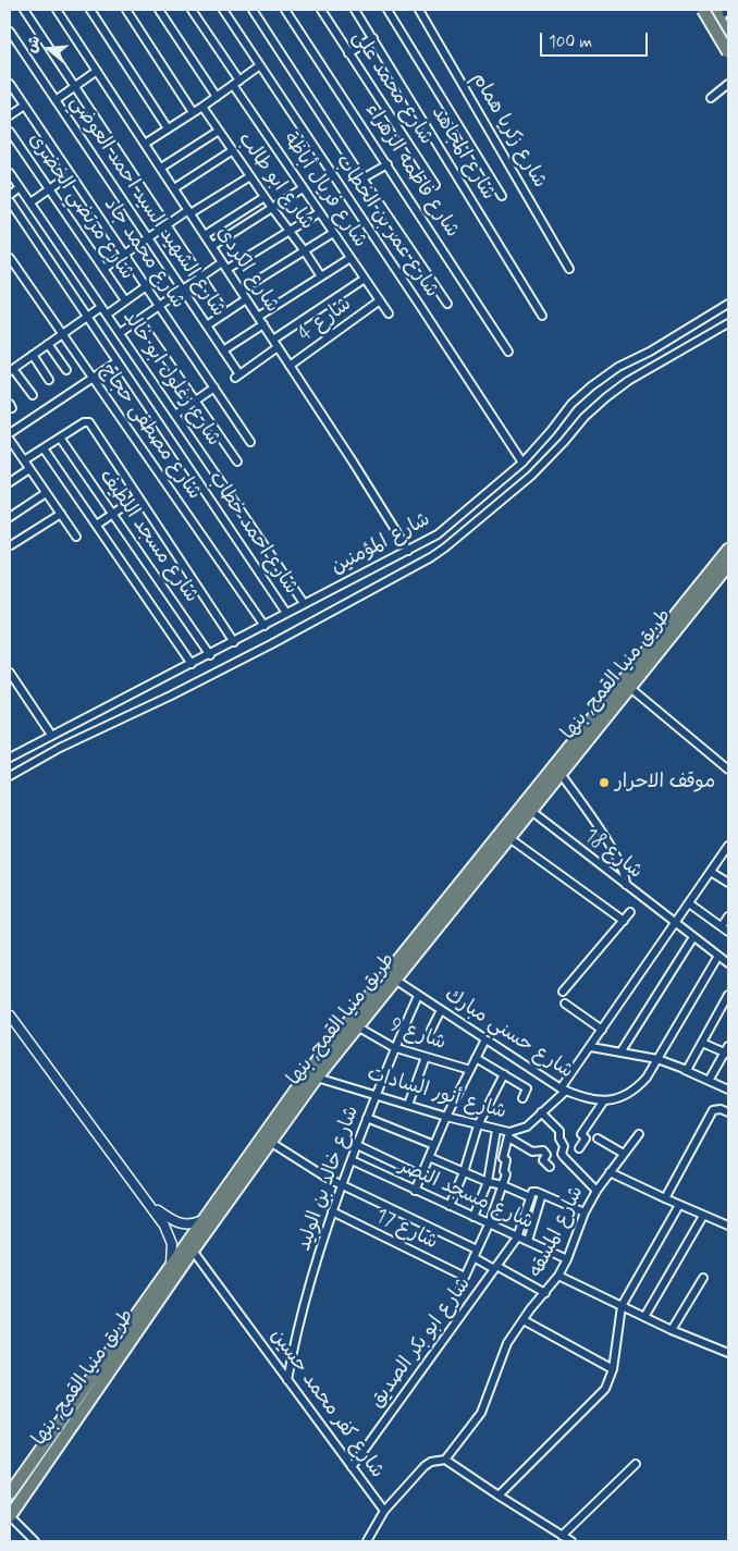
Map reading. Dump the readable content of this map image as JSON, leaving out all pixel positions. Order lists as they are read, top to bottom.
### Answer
{
  "streets": {
    "highway": ["طريق منيا القمح, بنها"],
    "street": [
      "شارع محمد على",
      "شارع زكريا همام",
      "شارع المجاهد",
      "شارع فاطمه الزهراء",
      "شارع ابو طالب",
      "شارع فريال أباظة",
      "شارع مرتضي الخضرى",
      "شارع الشهيد السيد احمد العوضي",
      "شارع عمر بن الخطاب",
      "شارع محمد جاد",
      "شارع الكردى",
      "شارع 4",
      "شارع زغلول ابو خالد",
      "شارع مصطفى حجاج",
      "شارع احمد خطاب",
      "شارع مسجد اللطيف",
      "شارع المؤمنين",
      "شارع 18",
      "شارع حسني مبارك",
      "شارع 9",
      "شارع أنور السادات",
      "شارع خالد بن الوليد",
      "شارع مسجد النصر",
      "شارع 17",
      "شارع المسقه",
      "شارع ابو بكر الصديق",
      "شارع كفر محمد حسين"
    ]
  },
  "crossings": [
    ["شارع فريال أباظة", "شارع 4"],
    ["شارع الشهيد السيد احمد العوضي", "شارع الكردى"],
    ["شارع عمر بن الخطاب", "شارع المؤمنين"],
    ["شارع الكردى", "شارع 4"],
    ["شارع الكردى", "شارع المؤمنين"],
    ["شارع زغلول ابو خالد", "شارع المؤمنين"],
    ["شارع مصطفى حجاج", "شارع المؤمنين"],
    ["شارع احمد خطاب", "شارع المؤمنين"],
    ["شارع مسجد اللطيف", "شارع المؤمنين"],
    ["طريق منيا القمح, بنها", "شارع 18"],
    ["طريق منيا القمح, بنها", "شارع حسني مبارك"],
    ["طريق منيا القمح, بنها", "شارع 9"],
    ["طريق منيا القمح, بنها", "شارع أنور السادات"],
    ["طريق منيا القمح, بنها", "شارع كفر محمد حسين"],
    ["شارع 18", "شارع حسني مبارك"],
    ["شارع 18", "شارع أنور السادات"],
    ["شارع حسني مبارك", "شارع أنور السادات"],
    ["شارع حسني مبارك", "شارع خالد بن الوليد"],
    ["شارع 9", "شارع خالد بن الوليد"],
    ["شارع أنور السادات", "شارع خالد بن الوليد"],
    ["شارع خالد بن الوليد", "شارع مسجد النصر"],
    ["شارع خالد بن الوليد", "شارع 17"],
    ["شارع خالد بن الوليد", "شارع كفر محمد حسين"],
    ["شارع مسجد النصر", "شارع المسقه"],
    ["شارع مسجد النصر", "شارع ابو بكر الصديق"],
    ["شارع المسقه", "شارع كفر محمد حسين"],
    ["شارع ابو بكر الصديق", "شارع كفر محمد حسين"]
  ],
  "places": ["موقف الاحرار"],
  "scale_bar": "100 m",
  "north": "left"
}
